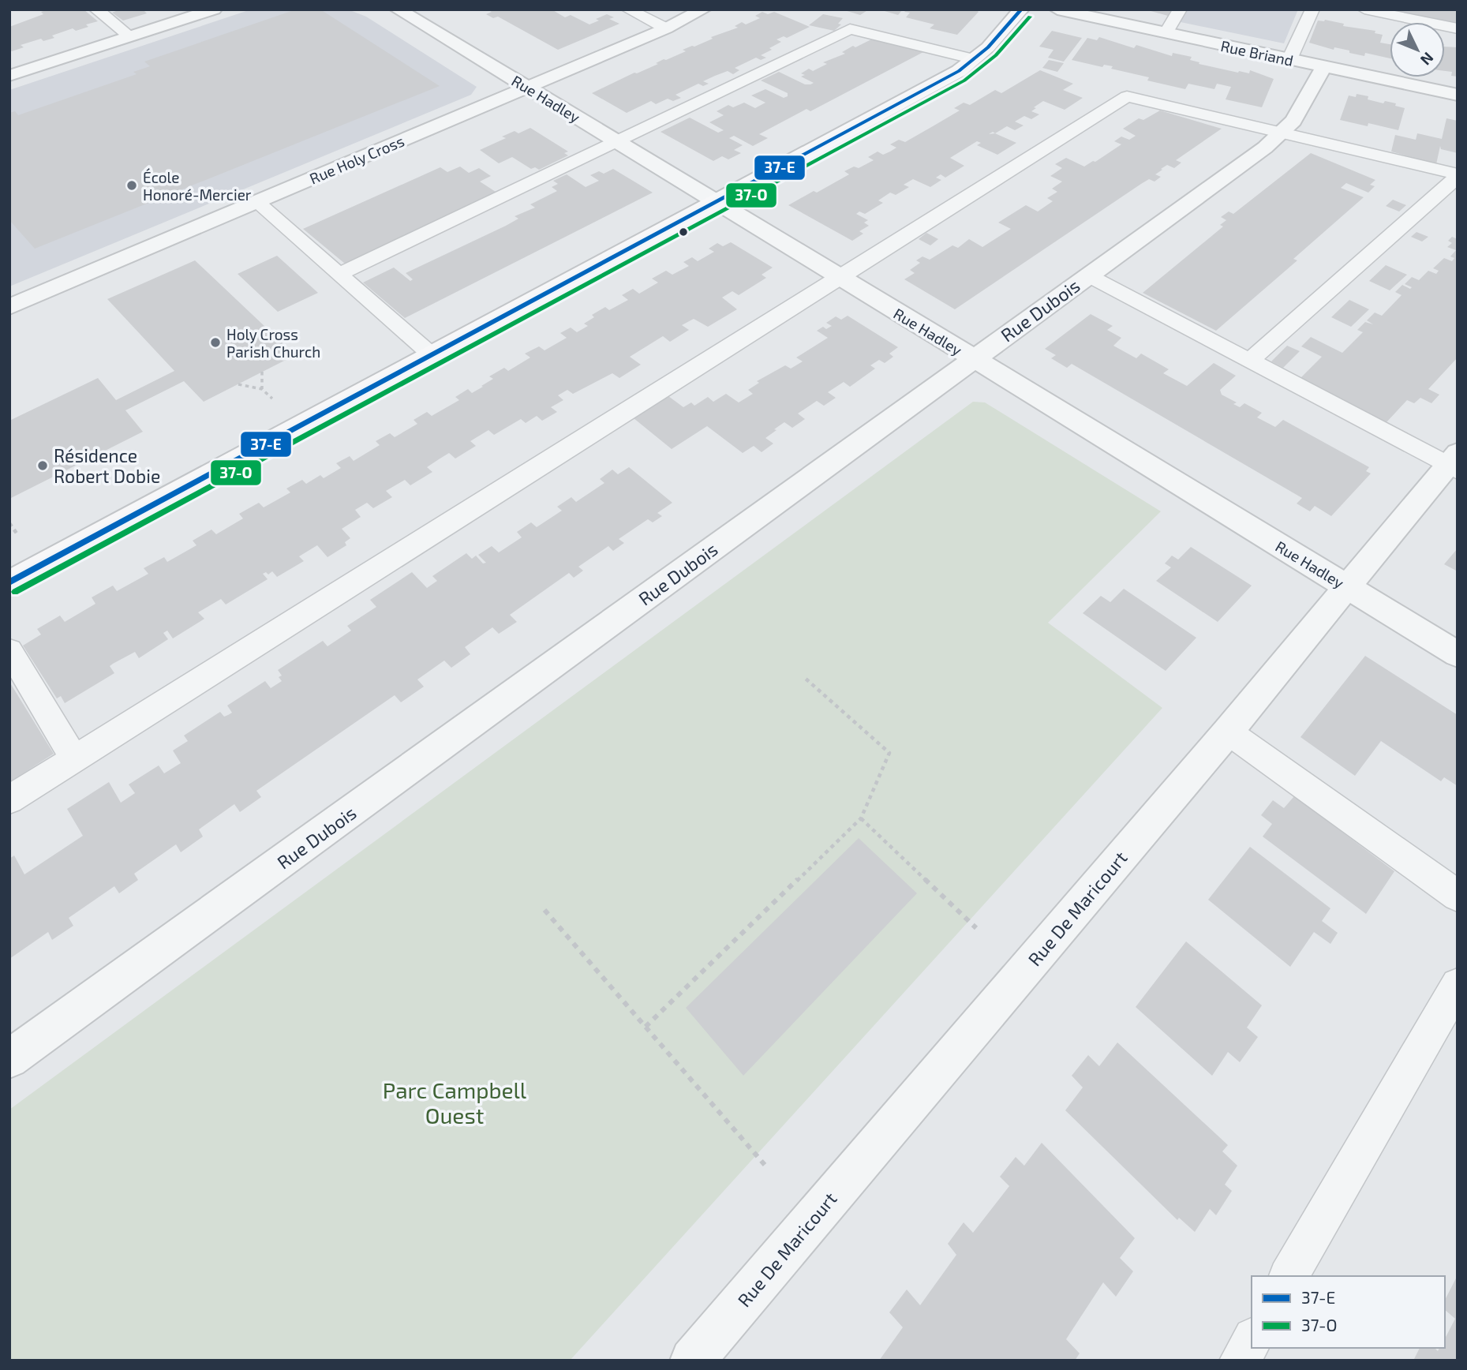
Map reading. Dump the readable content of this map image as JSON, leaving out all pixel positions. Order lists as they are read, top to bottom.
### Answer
{
  "streets": {
    "street": [
      "Rue Briand",
      "Rue Hadley",
      "Rue Holy Cross",
      "Rue Dubois",
      "Rue De Maricourt"
    ]
  },
  "crossings": [
    ["Rue Briand", "Rue Dubois"],
    ["Rue Hadley", "Rue Holy Cross"],
    ["Rue Hadley", "Rue Dubois"],
    ["Rue Hadley", "Rue De Maricourt"]
  ],
  "parks": ["Parc Campbell Ouest"],
  "places": ["École Honoré-Mercier", "Holy Cross Parish Church", "Résidence Robert Dobie"],
  "lines": ["transit line 37-E", "transit line 37-O"],
  "legend": ["37-E", "37-O"],
  "north": "bottom right"
}
